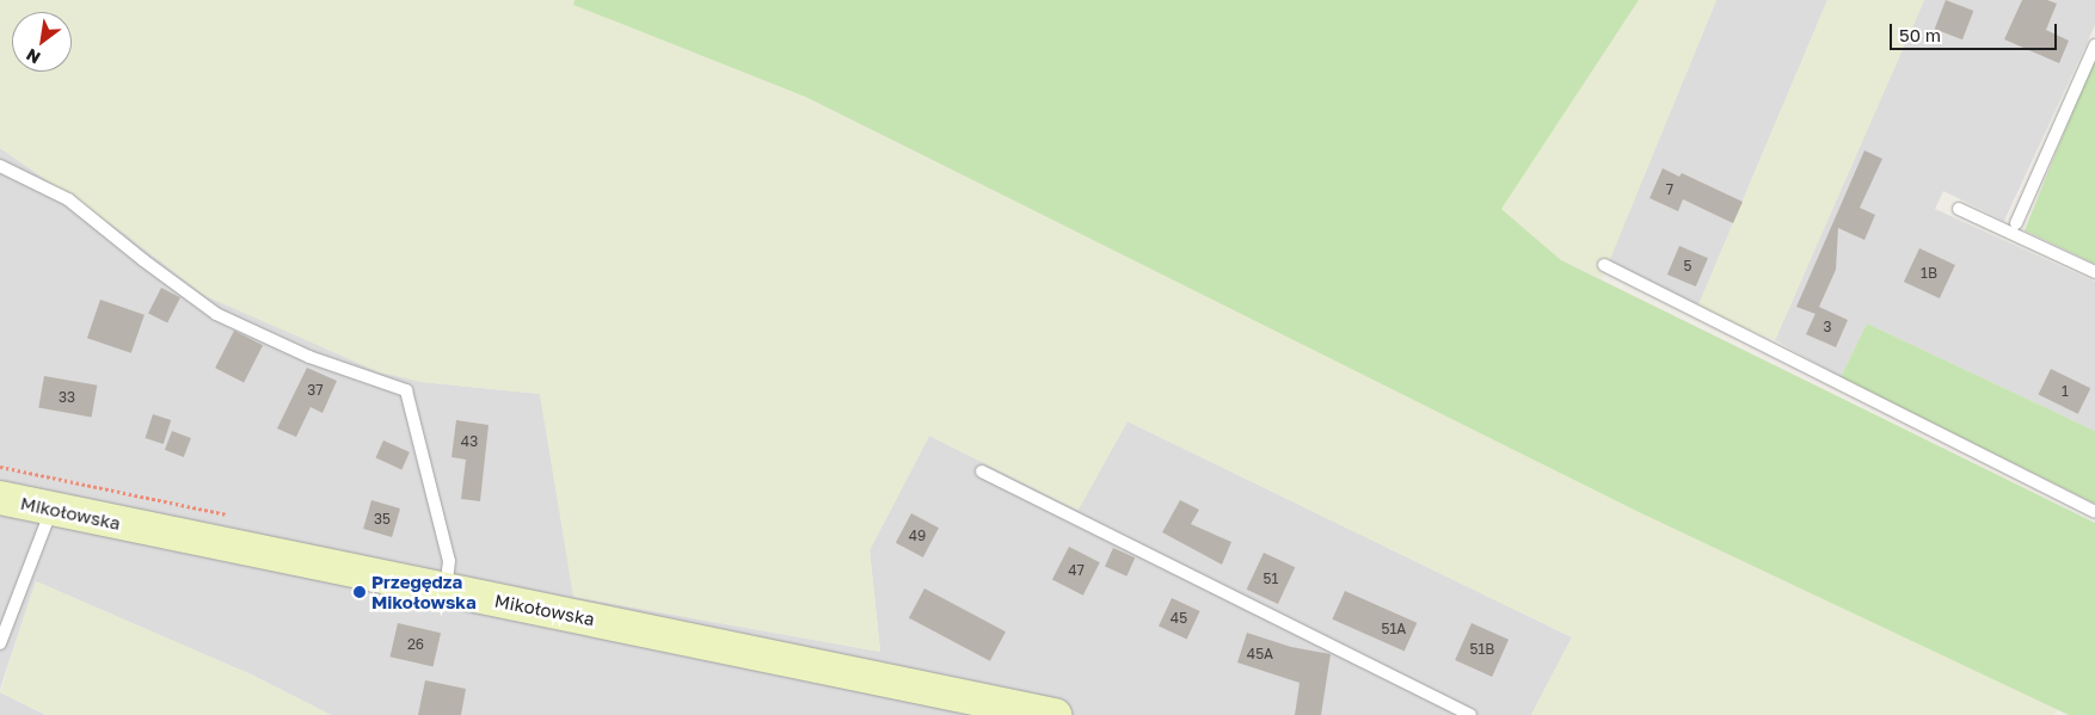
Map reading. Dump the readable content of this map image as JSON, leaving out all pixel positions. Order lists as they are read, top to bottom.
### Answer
{
  "streets": {
    "main road": ["Mikołowska"]
  },
  "places": ["Przegędza Mikołowska"],
  "house_numbers": [
    "7",
    "5",
    "1B",
    "3",
    "37",
    "1",
    "33",
    "43",
    "35",
    "49",
    "47",
    "51",
    "45",
    "51A",
    "26",
    "51B",
    "45A"
  ],
  "scale_bar": "50 m",
  "north": "bottom left"
}
